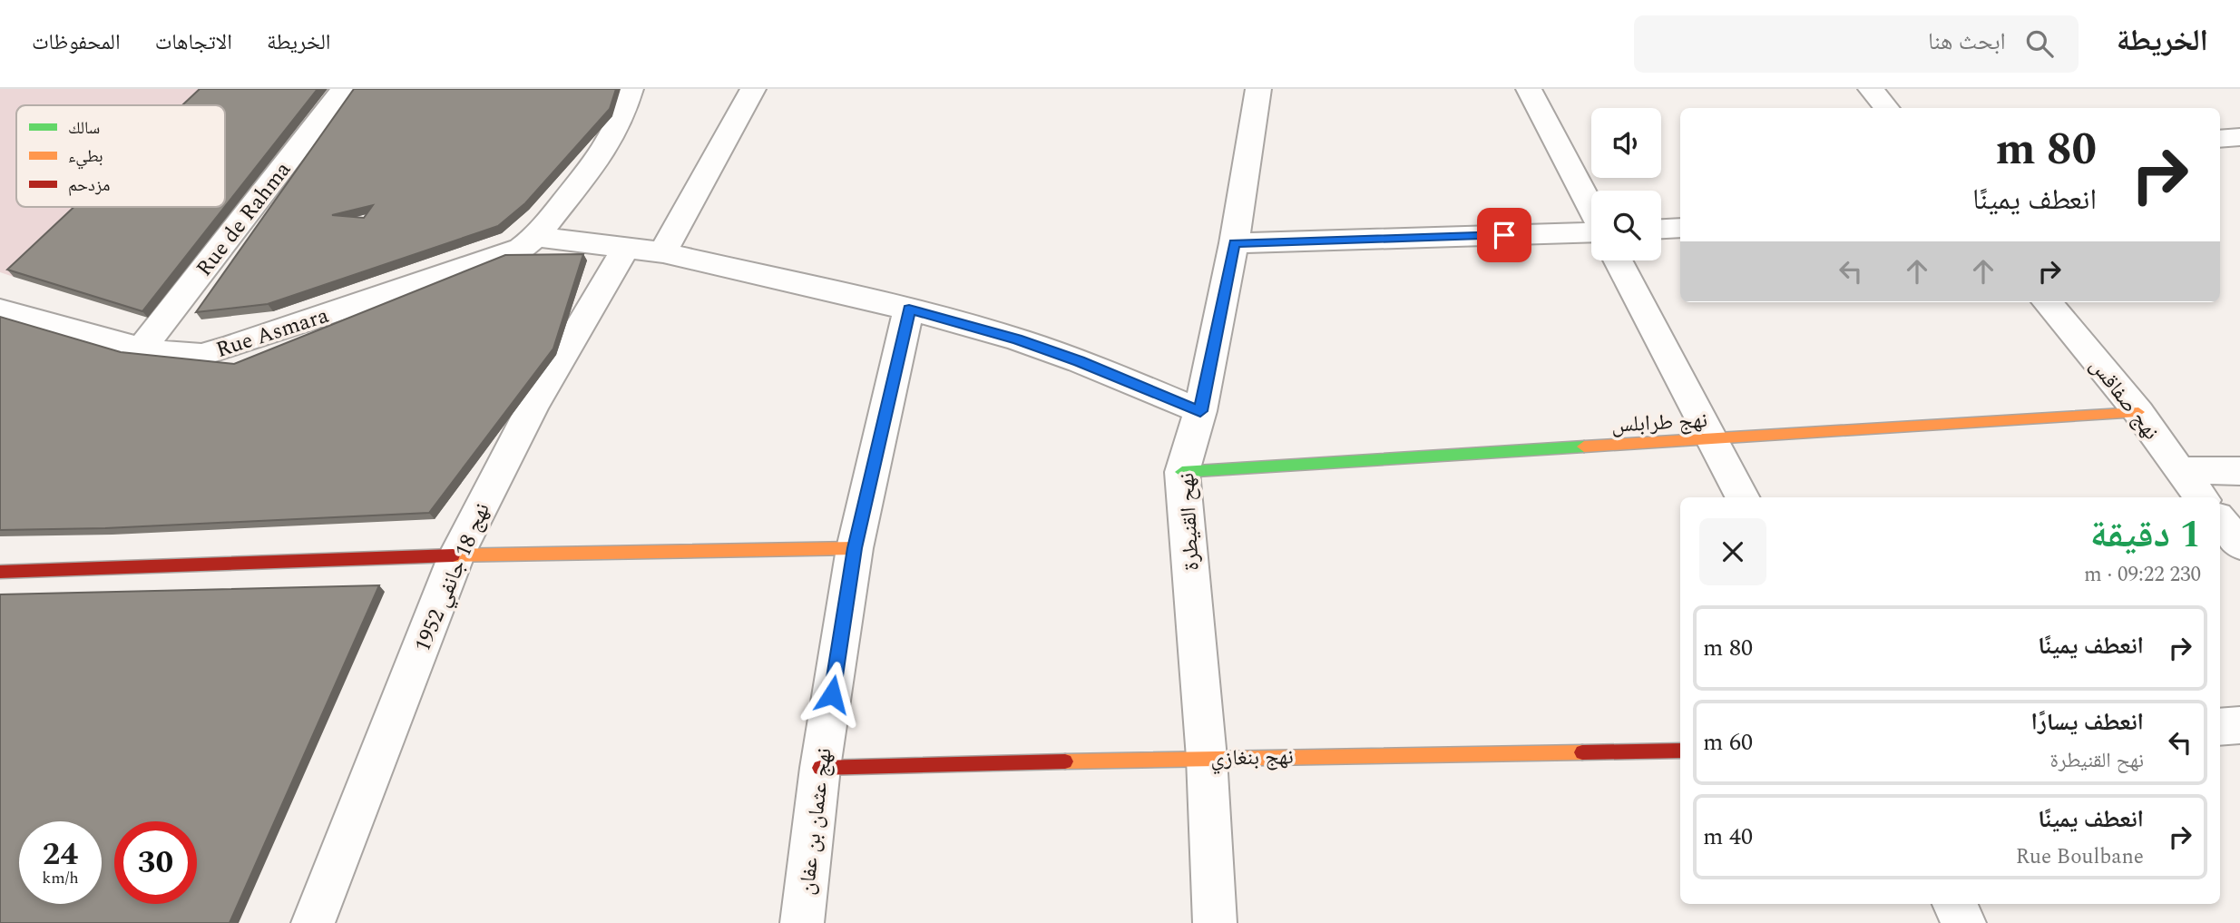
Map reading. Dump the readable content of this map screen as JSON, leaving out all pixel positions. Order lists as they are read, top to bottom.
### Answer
{
  "streets": {
    "street": [
      "Rue de Rahma",
      "Rue Asmara",
      "نهج صفاقس",
      "نهج طرابلس",
      "نهح القنيطرة",
      "نهج 18 جانفي 1952",
      "نهج بنغازي",
      "نهج عثمان بن عفان"
    ]
  },
  "crossings": [
    ["Rue de Rahma", "Rue Asmara"],
    ["نهج صفاقس", "نهج طرابلس"],
    ["نهج طرابلس", "نهح القنيطرة"],
    ["نهح القنيطرة", "نهج بنغازي"],
    ["نهج بنغازي", "نهج عثمان بن عفان"]
  ],
  "legend": ["سالك", "بطيء", "مزدحم"],
  "page": {
    "header": "الخريطة",
    "search": "ابحث هنا",
    "nav": ["الخريطة", "الاتجاهات", "المحفوظات"],
    "turn": ["80 m", "انعطف يمينًا"],
    "heading": ["1 دقيقة", "230 m · 09:22"],
    "list": [
      {
        "name": "انعطف يمينًا",
        "value": "80 m"
      },
      {
        "name": "انعطف يسارًا",
        "note": "نهح القنيطرة",
        "value": "60 m"
      },
      {
        "name": "انعطف يمينًا",
        "note": "Rue Boulbane",
        "value": "40 m"
      }
    ],
    "speed": "24 km/h",
    "limit": "30"
  }
}
